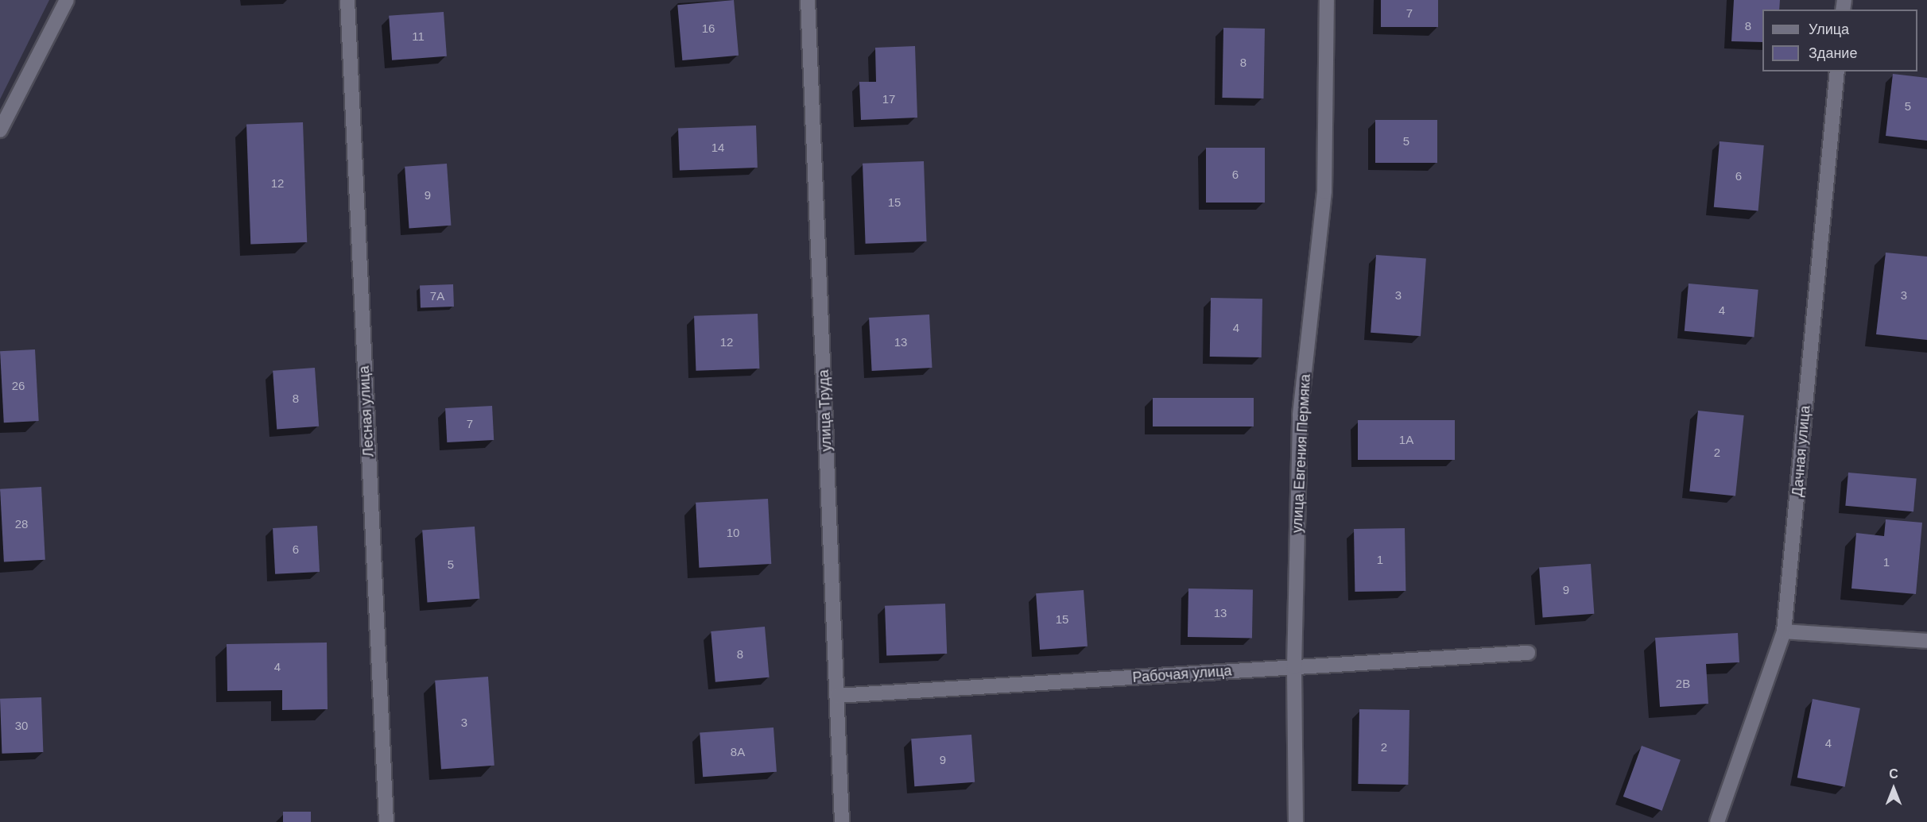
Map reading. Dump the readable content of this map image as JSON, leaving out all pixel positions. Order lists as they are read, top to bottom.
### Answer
{
  "streets": {
    "street": [
      "улица Труда",
      "Лесная улица",
      "Дачная улица",
      "улица Евгения Пермяка",
      "Рабочая улица"
    ]
  },
  "crossings": [
    ["улица Труда", "Рабочая улица"],
    ["улица Евгения Пермяка", "Рабочая улица"]
  ],
  "house_numbers": [
    "7",
    "8",
    "16",
    "11",
    "8",
    "17",
    "5",
    "5",
    "14",
    "6",
    "6",
    "12",
    "9",
    "15",
    "3",
    "3",
    "7А",
    "4",
    "4",
    "12",
    "13",
    "26",
    "8",
    "7",
    "1А",
    "2",
    "28",
    "10",
    "6",
    "1",
    "1",
    "5",
    "9",
    "13",
    "15",
    "8",
    "4",
    "2В",
    "3",
    "30",
    "4",
    "2",
    "8А",
    "9"
  ],
  "legend": ["Улица", "Здание"],
  "north": "top"
}
